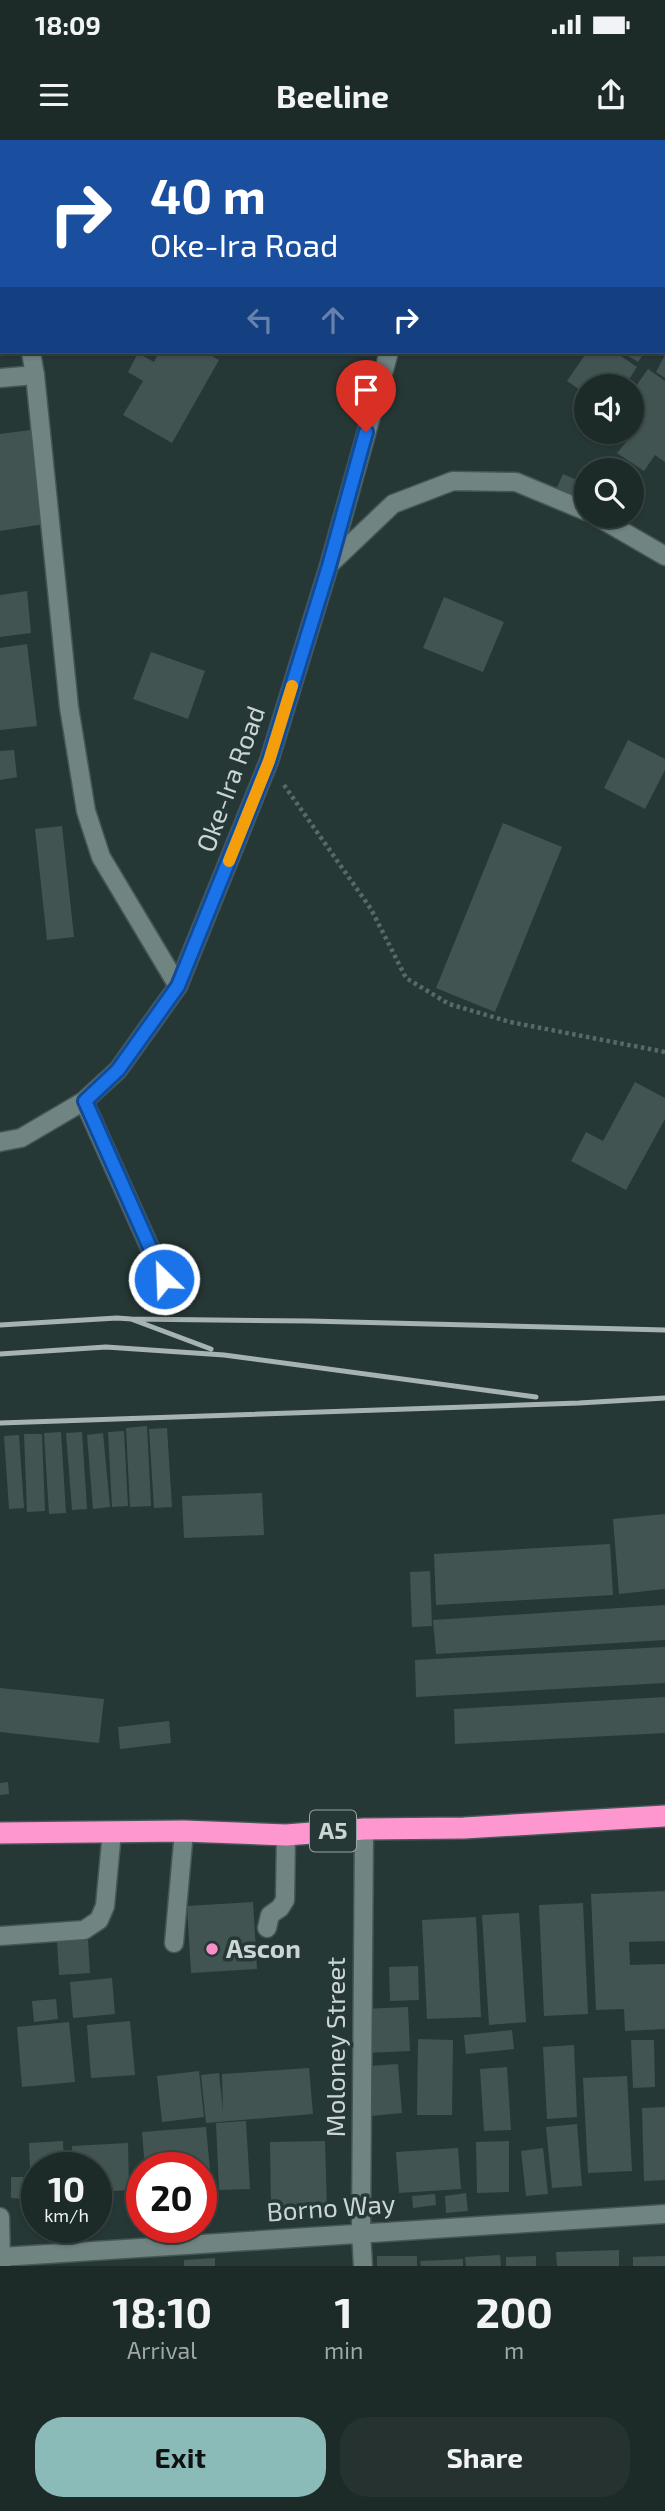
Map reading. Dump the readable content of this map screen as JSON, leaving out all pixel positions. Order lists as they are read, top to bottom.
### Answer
{
  "streets": {
    "highway": ["A5"],
    "street": ["Oke-Ira Road", "Moloney Street", "Borno Way"]
  },
  "crossings": [
    ["A5", "Moloney Street"],
    ["Moloney Street", "Borno Way"]
  ],
  "places": ["Ascon"],
  "page": {
    "status": "18:09",
    "header": "Beeline",
    "turn": ["40 m", "Oke-Ira Road"],
    "speed": "10 km/h",
    "limit": "20",
    "eta": [
      "18:10",
      "Arrival",
      "1",
      "min",
      "200",
      "m"
    ],
    "buttons": ["Exit", "Share"]
  }
}
